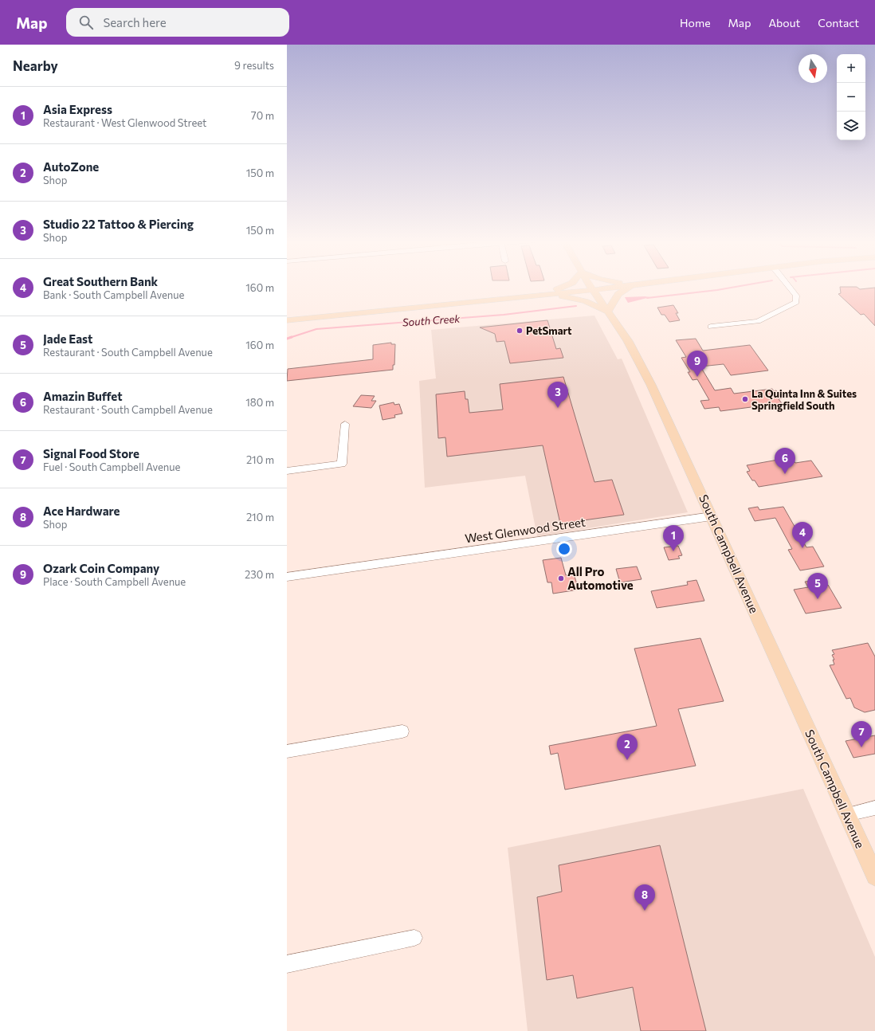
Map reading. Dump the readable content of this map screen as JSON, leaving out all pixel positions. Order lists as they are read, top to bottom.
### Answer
{
  "streets": {
    "main road": ["South Campbell Avenue"],
    "street": ["West Glenwood Street"]
  },
  "crossings": [
    ["West Glenwood Street", "South Campbell Avenue"]
  ],
  "water": ["South Creek"],
  "places": ["PetSmart", "La Quinta Inn & Suites Springfield South", "All Pro Automotive"],
  "north": "bottom",
  "page": {
    "header": "Map",
    "search": "Search here",
    "nav": [
      "Home",
      "Map",
      "About",
      "Contact"
    ],
    "heading": ["Nearby", "9 results"],
    "map_buttons": ["+", "−"],
    "list": [
      {
        "mark": "1",
        "name": "Asia Express",
        "note": "Restaurant · West Glenwood Street",
        "value": "70 m"
      },
      {
        "mark": "2",
        "name": "AutoZone",
        "note": "Shop",
        "value": "150 m"
      },
      {
        "mark": "3",
        "name": "Studio 22 Tattoo & Piercing",
        "note": "Shop",
        "value": "150 m"
      },
      {
        "mark": "4",
        "name": "Great Southern Bank",
        "note": "Bank · South Campbell Avenue",
        "value": "160 m"
      },
      {
        "mark": "5",
        "name": "Jade East",
        "note": "Restaurant · South Campbell Avenue",
        "value": "160 m"
      },
      {
        "mark": "6",
        "name": "Amazin Buffet",
        "note": "Restaurant · South Campbell Avenue",
        "value": "180 m"
      },
      {
        "mark": "7",
        "name": "Signal Food Store",
        "note": "Fuel · South Campbell Avenue",
        "value": "210 m"
      },
      {
        "mark": "8",
        "name": "Ace Hardware",
        "note": "Shop",
        "value": "210 m"
      },
      {
        "mark": "9",
        "name": "Ozark Coin Company",
        "note": "Place · South Campbell Avenue",
        "value": "230 m"
      }
    ],
    "pins": [
      "9",
      "3",
      "6",
      "4",
      "1",
      "5",
      "7",
      "2",
      "8"
    ]
  }
}
